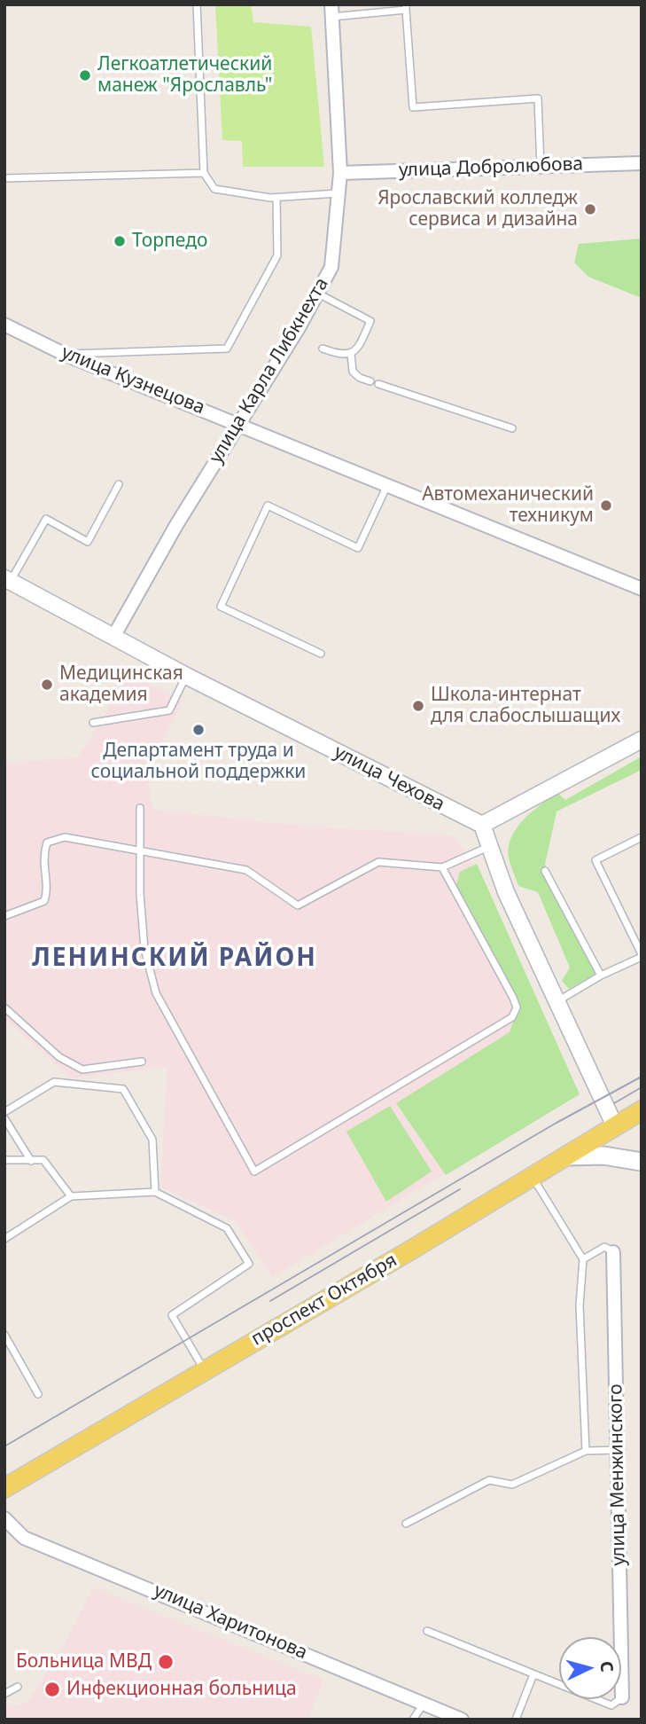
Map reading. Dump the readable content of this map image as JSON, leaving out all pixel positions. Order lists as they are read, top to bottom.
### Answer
{
  "streets": {
    "main road": ["проспект Октября"],
    "street": [
      "улица Добролюбова",
      "улица Карла Либкнехта",
      "улица Кузнецова",
      "улица Чехова",
      "улица Менжинского",
      "улица Харитонова"
    ]
  },
  "crossings": [
    ["улица Добролюбова", "улица Карла Либкнехта"],
    ["улица Карла Либкнехта", "улица Кузнецова"],
    ["улица Карла Либкнехта", "улица Чехова"]
  ],
  "districts": ["ЛЕНИНСКИЙ РАЙОН"],
  "places": [
    "Легкоатлетический манеж \"Ярославль\"",
    "Ярославский колледж сервиса и дизайна",
    "Торпедо",
    "Автомеханический техникум",
    "Медицинская академия",
    "Школа-интернат для слабослышащих",
    "Департамент труда и социальной поддержки",
    "Больница МВД",
    "Инфекционная больница"
  ],
  "north": "right"
}
